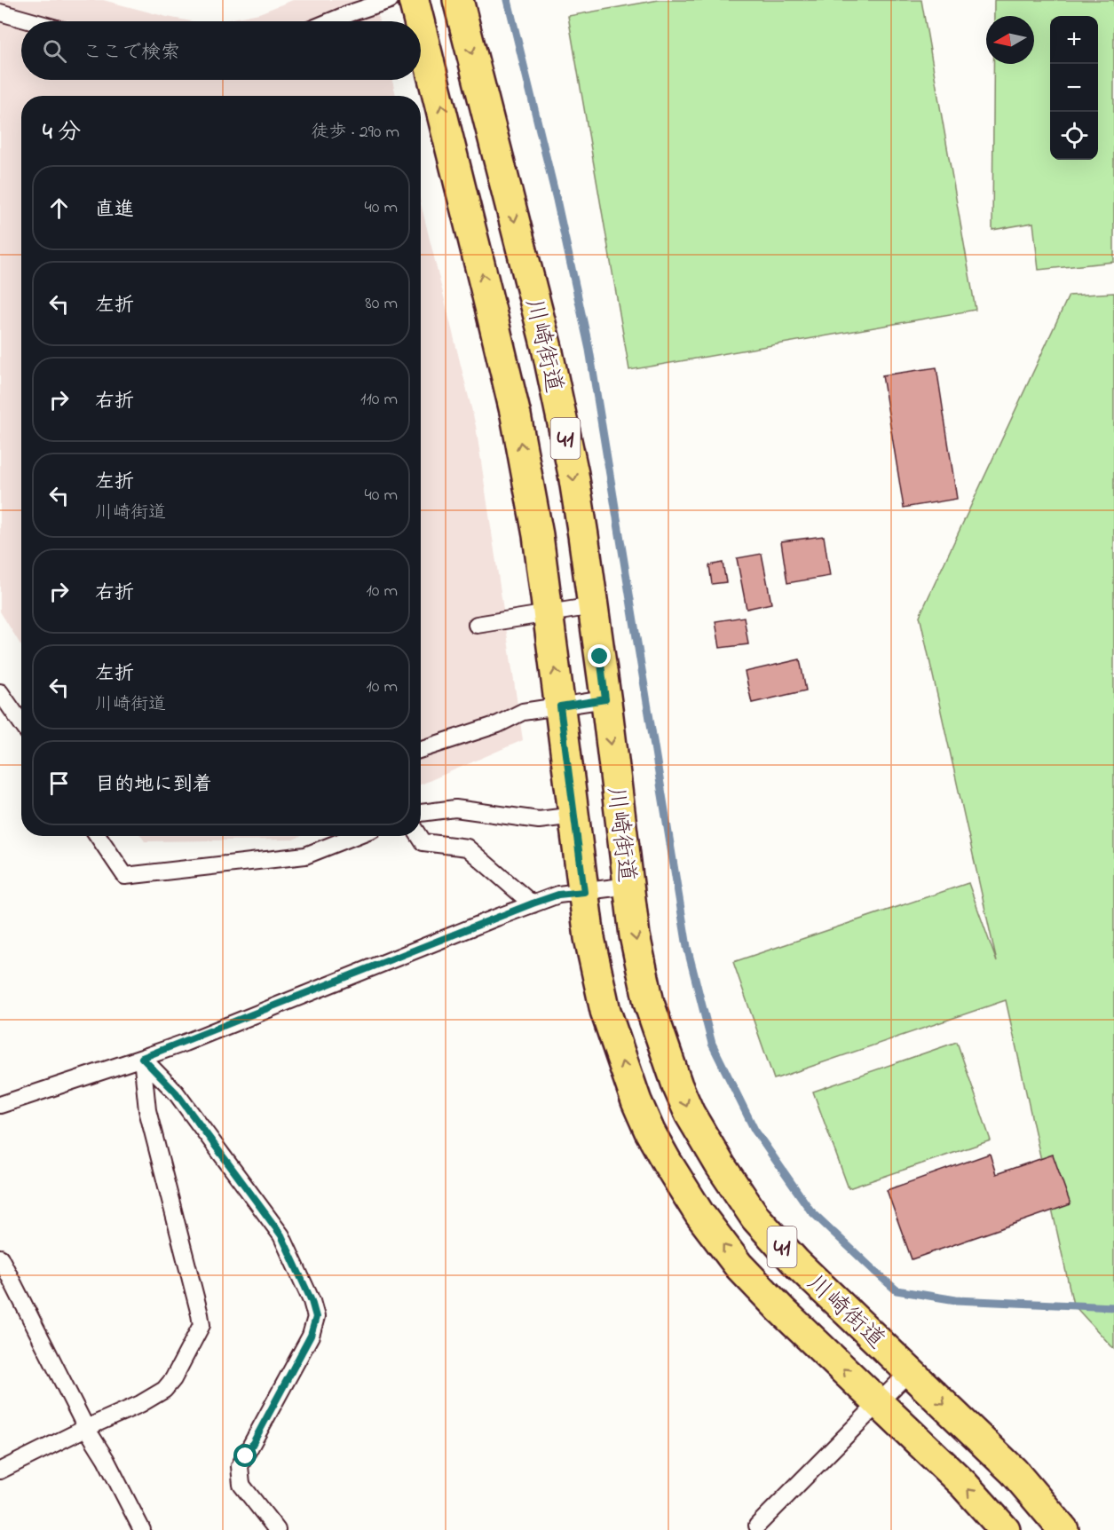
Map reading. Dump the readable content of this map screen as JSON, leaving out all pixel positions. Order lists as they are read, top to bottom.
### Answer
{
  "streets": {
    "main road": ["川崎街道", "41"]
  },
  "north": "left",
  "page": {
    "map_buttons": ["+", "−"],
    "search": "ここで検索",
    "heading": ["4 分", "徒歩 · 290 m"],
    "list": [
      ["直進", "40 m"],
      ["左折", "80 m"],
      ["右折", "110 m"],
      ["左折", "川崎街道", "40 m"],
      ["右折", "10 m"],
      ["左折", "川崎街道", "10 m"],
      "目的地に到着"
    ]
  }
}
